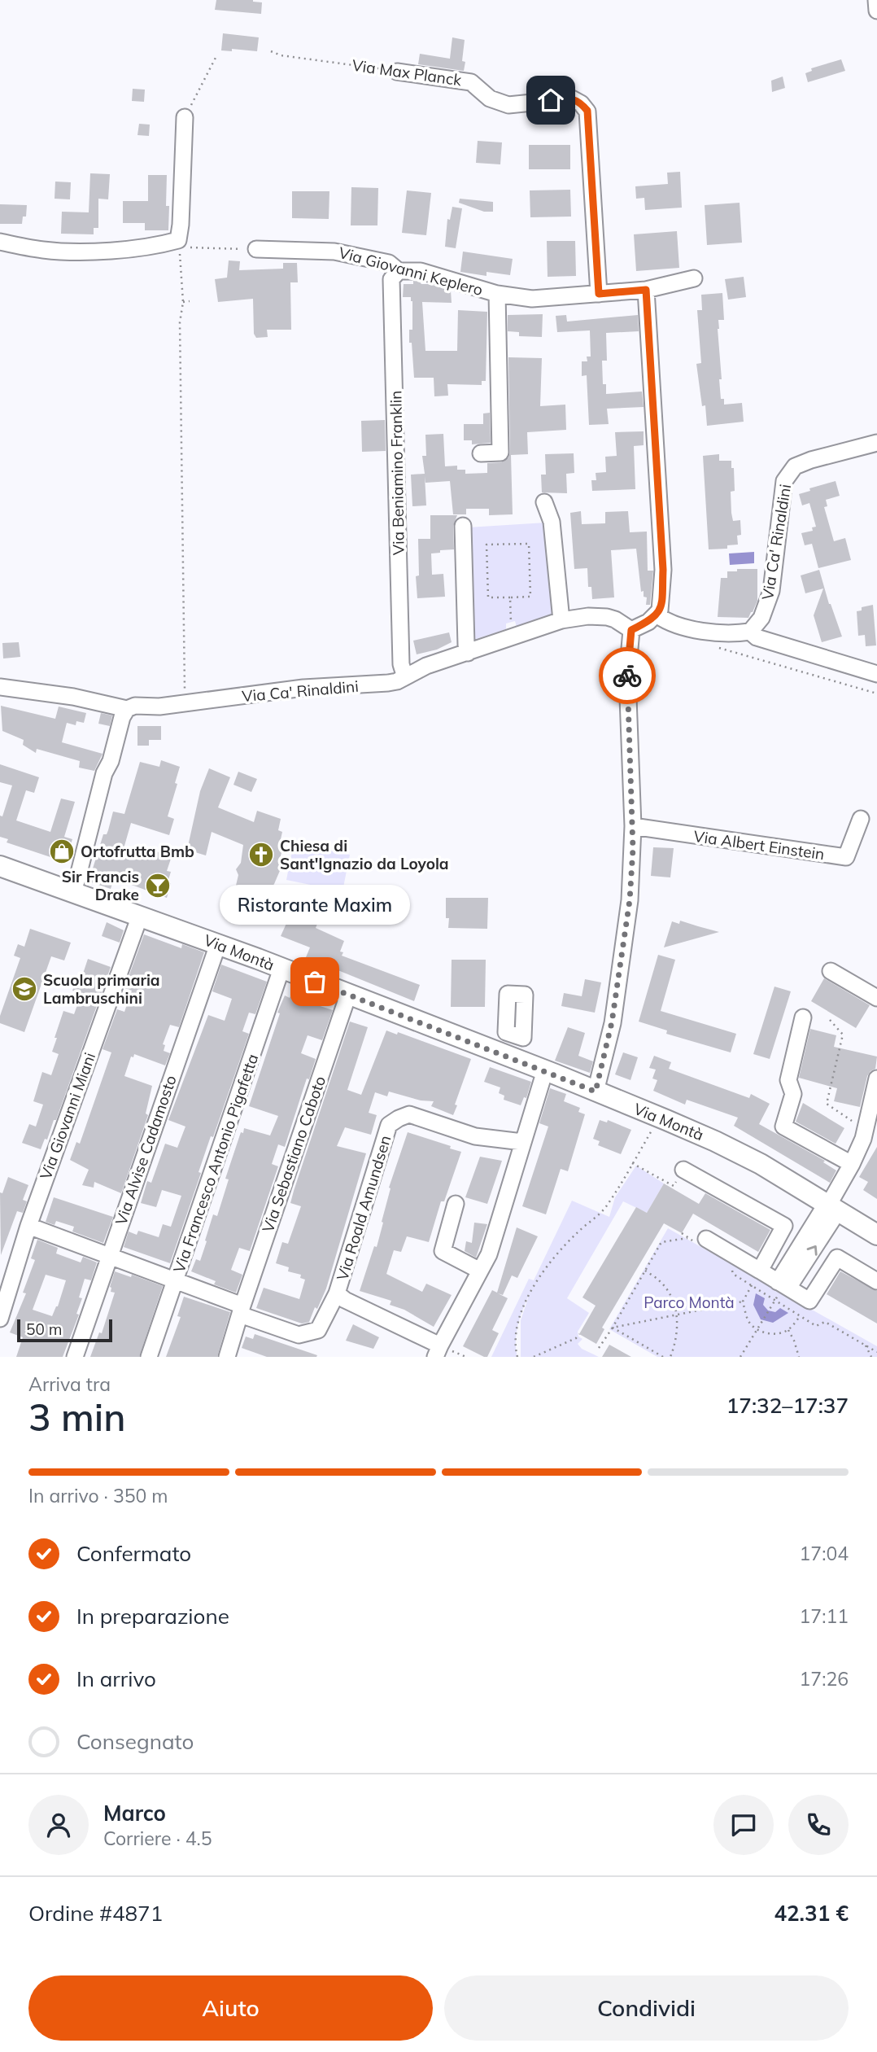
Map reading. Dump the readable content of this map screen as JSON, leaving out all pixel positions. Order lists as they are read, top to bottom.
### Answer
{
  "streets": {
    "main road": ["Via Montà"],
    "street": [
      "Via Max Planck",
      "Via Giovanni Keplero",
      "Via Beniamino Franklin",
      "Via Ca' Rinaldini",
      "Via Albert Einstein",
      "Via Giovanni Miani",
      "Via Alvise Cadamosto",
      "Via Sebastiano Caboto",
      "Via Francesco Antonio Pigafetta",
      "Via Roald Amundsen"
    ]
  },
  "crossings": [
    ["Via Max Planck", "Via Giovanni Keplero"],
    ["Via Giovanni Keplero", "Via Beniamino Franklin"],
    ["Via Beniamino Franklin", "Via Ca' Rinaldini"],
    ["Via Montà", "Via Giovanni Miani"],
    ["Via Montà", "Via Alvise Cadamosto"],
    ["Via Montà", "Via Sebastiano Caboto"],
    ["Via Montà", "Via Francesco Antonio Pigafetta"],
    ["Via Sebastiano Caboto", "Via Roald Amundsen"]
  ],
  "parks": ["Parco Montà"],
  "places": {
    "shop": ["Ortofrutta Bmb"],
    "church": ["Chiesa di Sant'Ignazio da Loyola"],
    "bar": ["Sir Francis Drake"],
    "other": ["Ristorante Maxim"],
    "school or university": ["Scuola primaria Lambruschini"]
  },
  "scale_bar": "50 m",
  "page": {
    "bubble": "Ristorante Maxim",
    "scale": "50 m",
    "heading": ["3 min", "Arriva tra", "17:32–17:37"],
    "panel": [
      "Marco",
      "Corriere · 4.5",
      "Ordine #4871",
      "42.31 €"
    ],
    "bar": "In arrivo · 350 m",
    "list": [
      ["Confermato", "17:04"],
      ["In preparazione", "17:11"],
      ["In arrivo", "17:26"],
      "Consegnato"
    ],
    "buttons": ["Aiuto", "Condividi"]
  }
}
